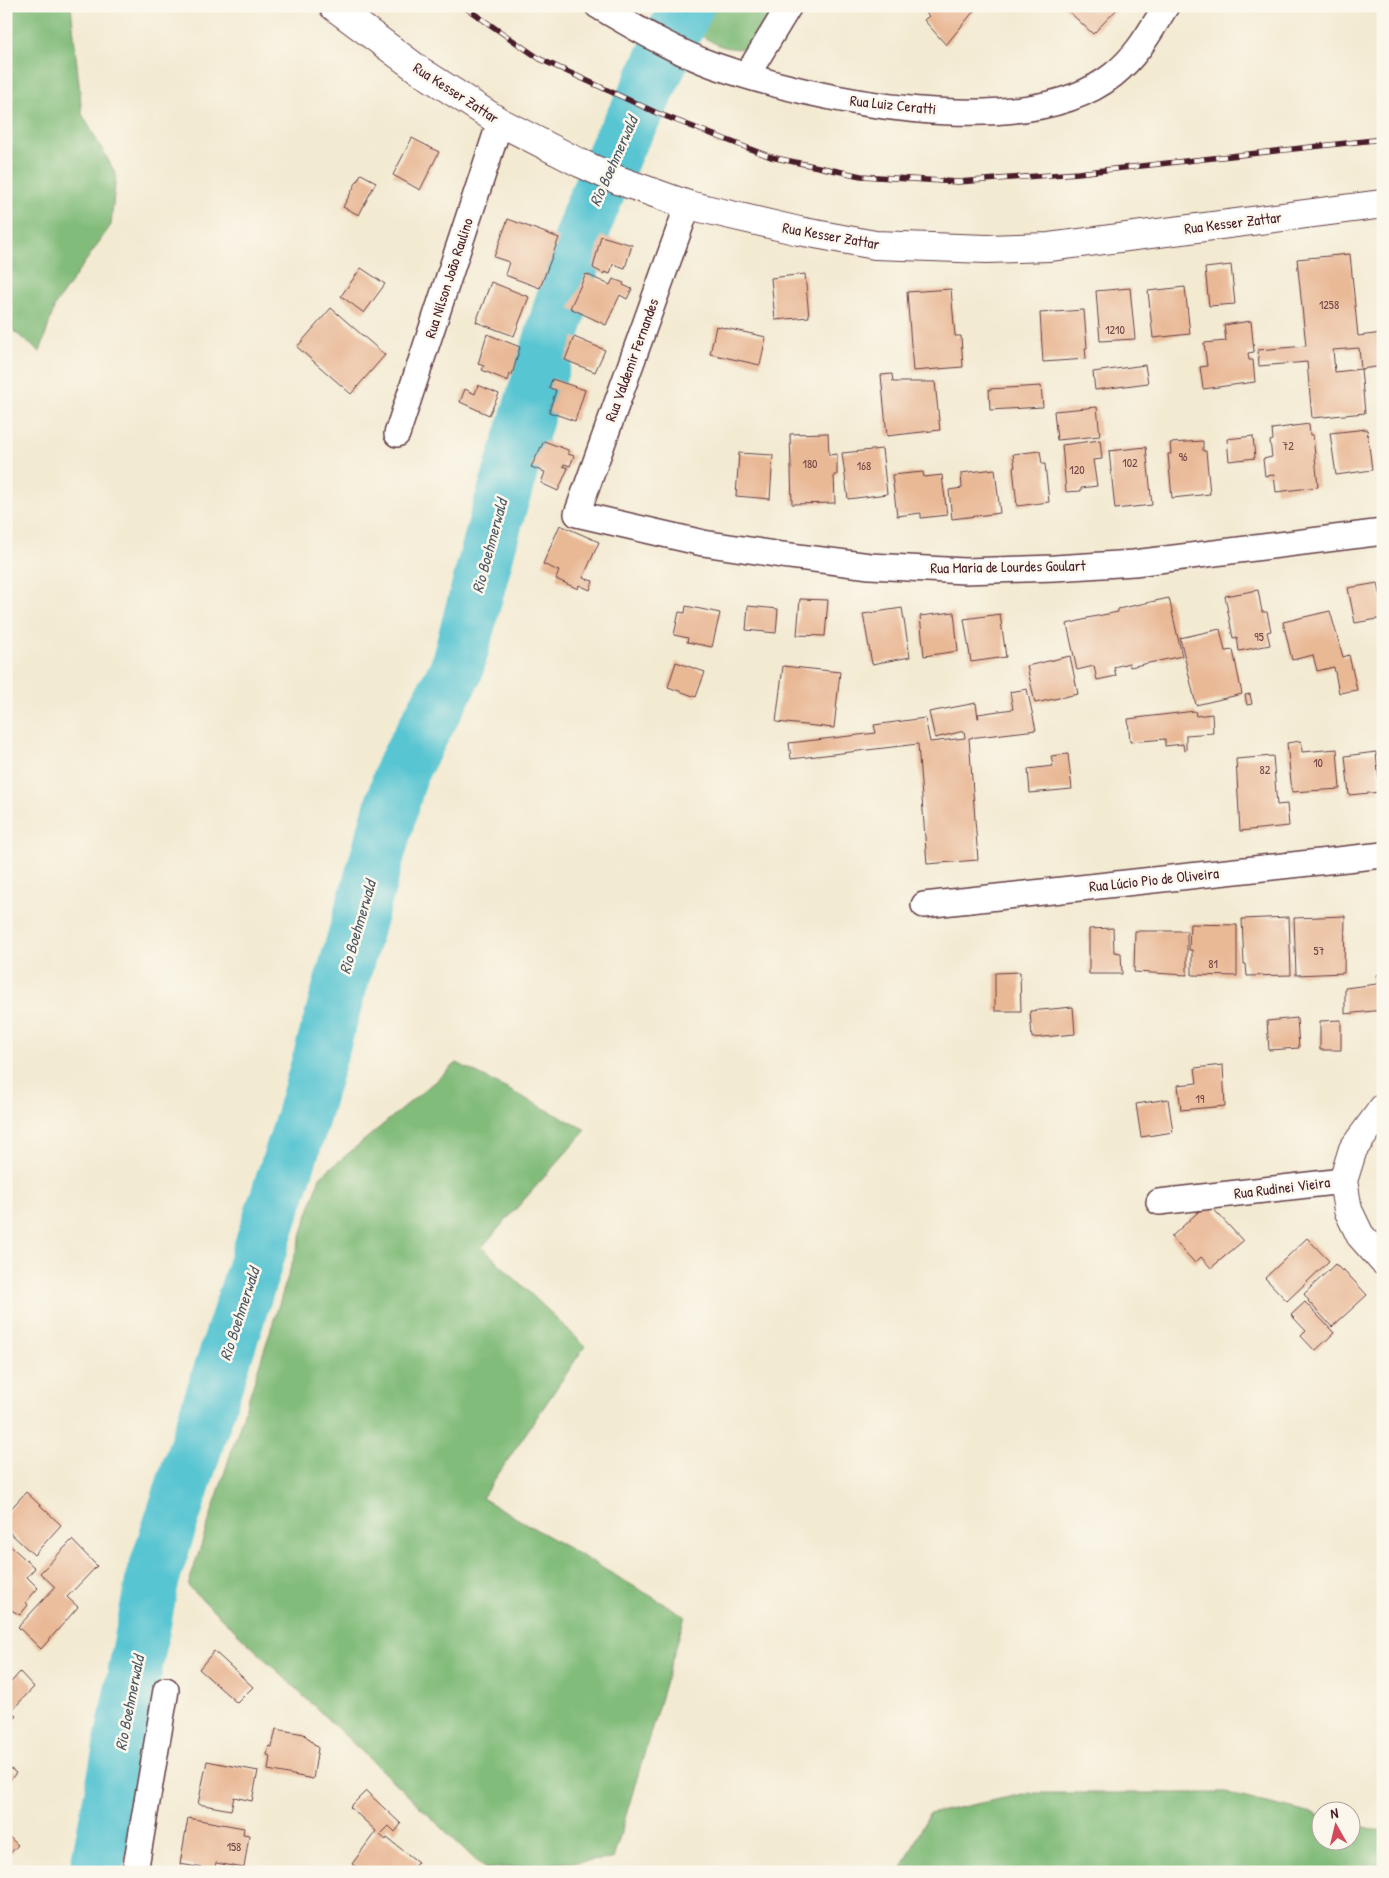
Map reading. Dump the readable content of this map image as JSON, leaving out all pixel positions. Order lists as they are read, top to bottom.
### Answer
{
  "streets": {
    "street": [
      "Rua Kesser Zattar",
      "Rua Luiz Ceratti",
      "Rua Nilson João Raulino",
      "Rua Valdemir Fernandes",
      "Rua Maria de Lourdes Goulart",
      "Rua Lúcio Pio de Oliveira",
      "Rua Rudinei Vieira"
    ]
  },
  "crossings": [
    ["Rua Kesser Zattar", "Rua Nilson João Raulino"],
    ["Rua Kesser Zattar", "Rua Valdemir Fernandes"],
    ["Rua Valdemir Fernandes", "Rua Maria de Lourdes Goulart"]
  ],
  "water": ["Rio Boehmerwald"],
  "house_numbers": [
    "1258",
    "1210",
    "72",
    "96",
    "102",
    "180",
    "168",
    "120",
    "95",
    "10",
    "82",
    "57",
    "81",
    "19",
    "158"
  ],
  "north": "top"
}
